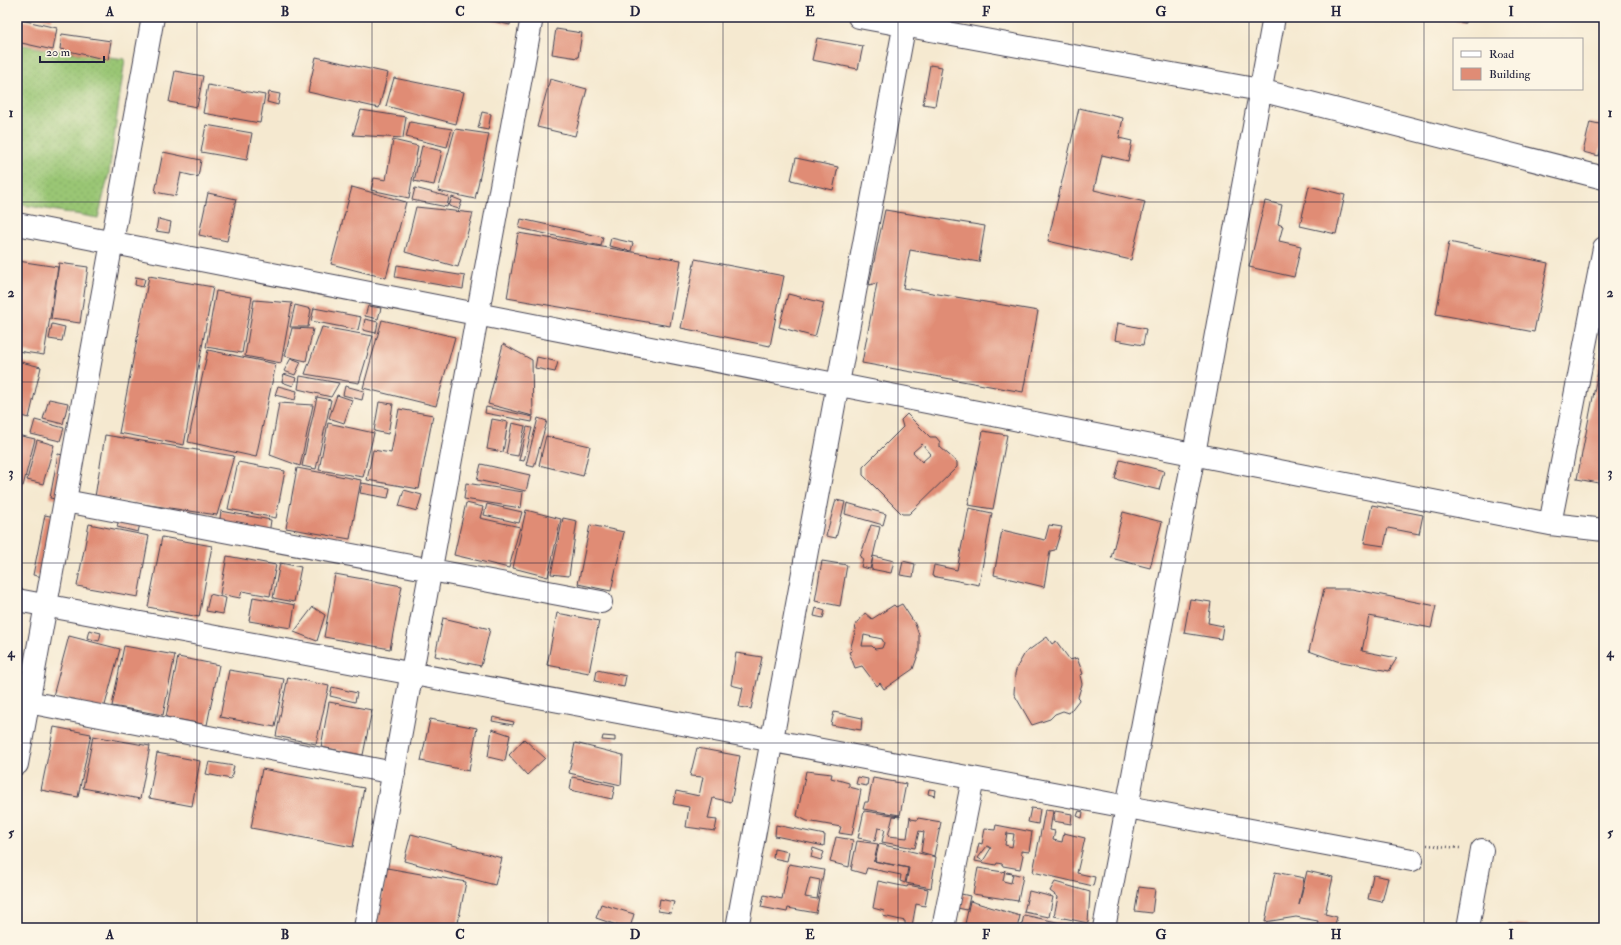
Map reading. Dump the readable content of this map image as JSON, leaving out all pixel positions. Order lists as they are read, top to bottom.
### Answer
{
  "legend": ["Road", "Building"],
  "scale_bar": "20 m",
  "grid": {
    "columns": [
      "A",
      "B",
      "C",
      "D",
      "E",
      "F",
      "G",
      "H",
      "I"
    ],
    "rows": [
      "1",
      "2",
      "3",
      "4",
      "5"
    ]
  }
}
